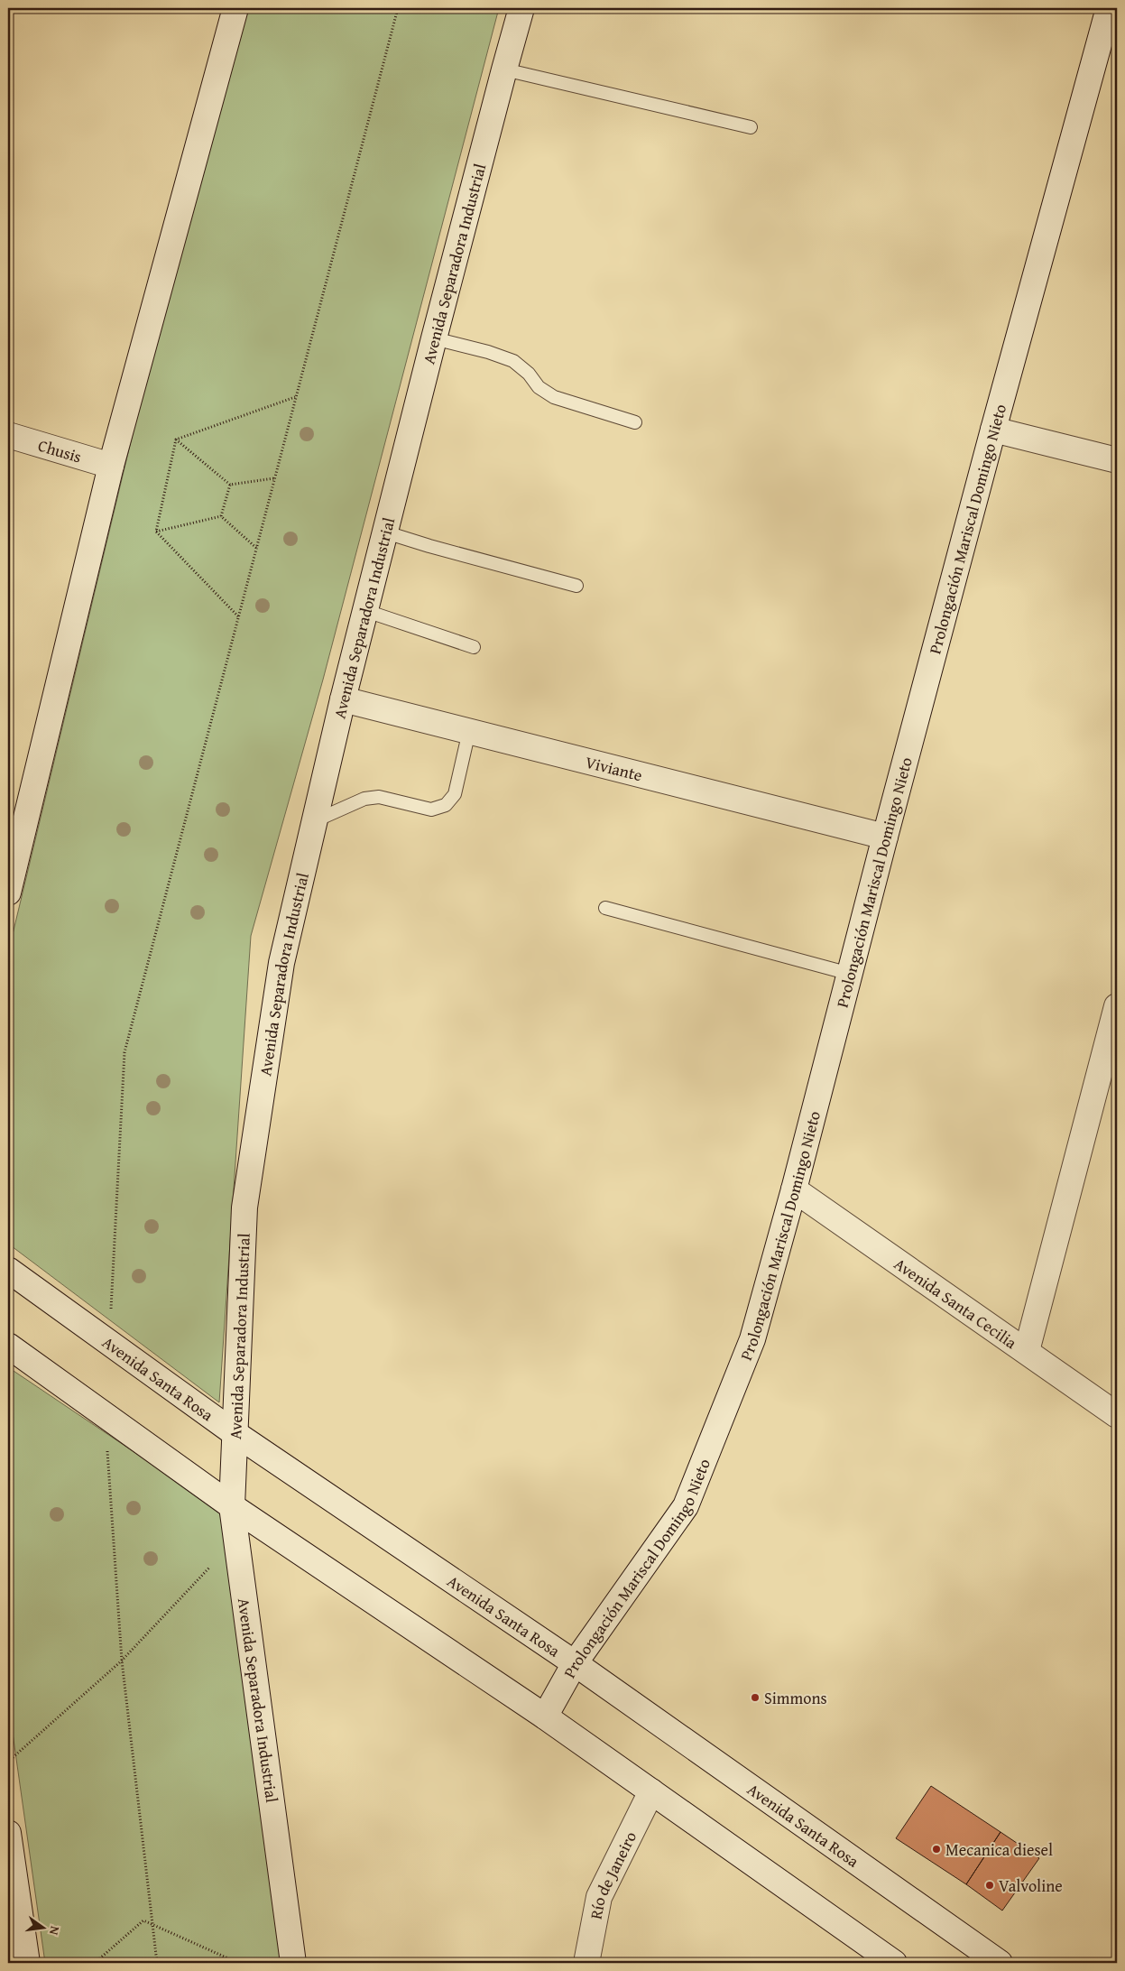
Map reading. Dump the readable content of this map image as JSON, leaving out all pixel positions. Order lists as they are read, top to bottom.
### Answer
{
  "streets": {
    "main road": [
      "Avenida Separadora Industrial",
      "Chusis",
      "Prolongación Mariscal Domingo Nieto",
      "Viviante",
      "Avenida Santa Cecilia",
      "Avenida Santa Rosa",
      "Río de Janeiro"
    ]
  },
  "crossings": [
    ["Avenida Separadora Industrial", "Viviante"],
    ["Avenida Separadora Industrial", "Avenida Santa Rosa"],
    ["Prolongación Mariscal Domingo Nieto", "Viviante"],
    ["Prolongación Mariscal Domingo Nieto", "Avenida Santa Cecilia"],
    ["Prolongación Mariscal Domingo Nieto", "Avenida Santa Rosa"]
  ],
  "places": ["Simmons", "Mecanica diesel", "Valvoline"],
  "north": "right"
}
